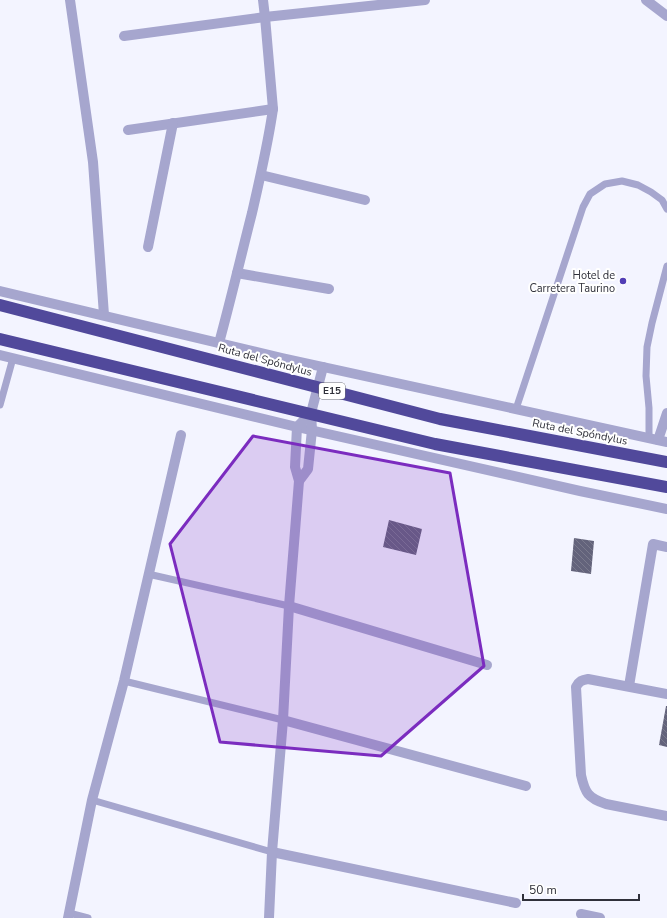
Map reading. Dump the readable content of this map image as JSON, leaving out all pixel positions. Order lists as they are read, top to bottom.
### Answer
{
  "streets": {
    "highway": ["Ruta del Spóndylus", "E15"]
  },
  "places": ["Hotel de Carretera Taurino"],
  "scale_bar": "50 m"
}
